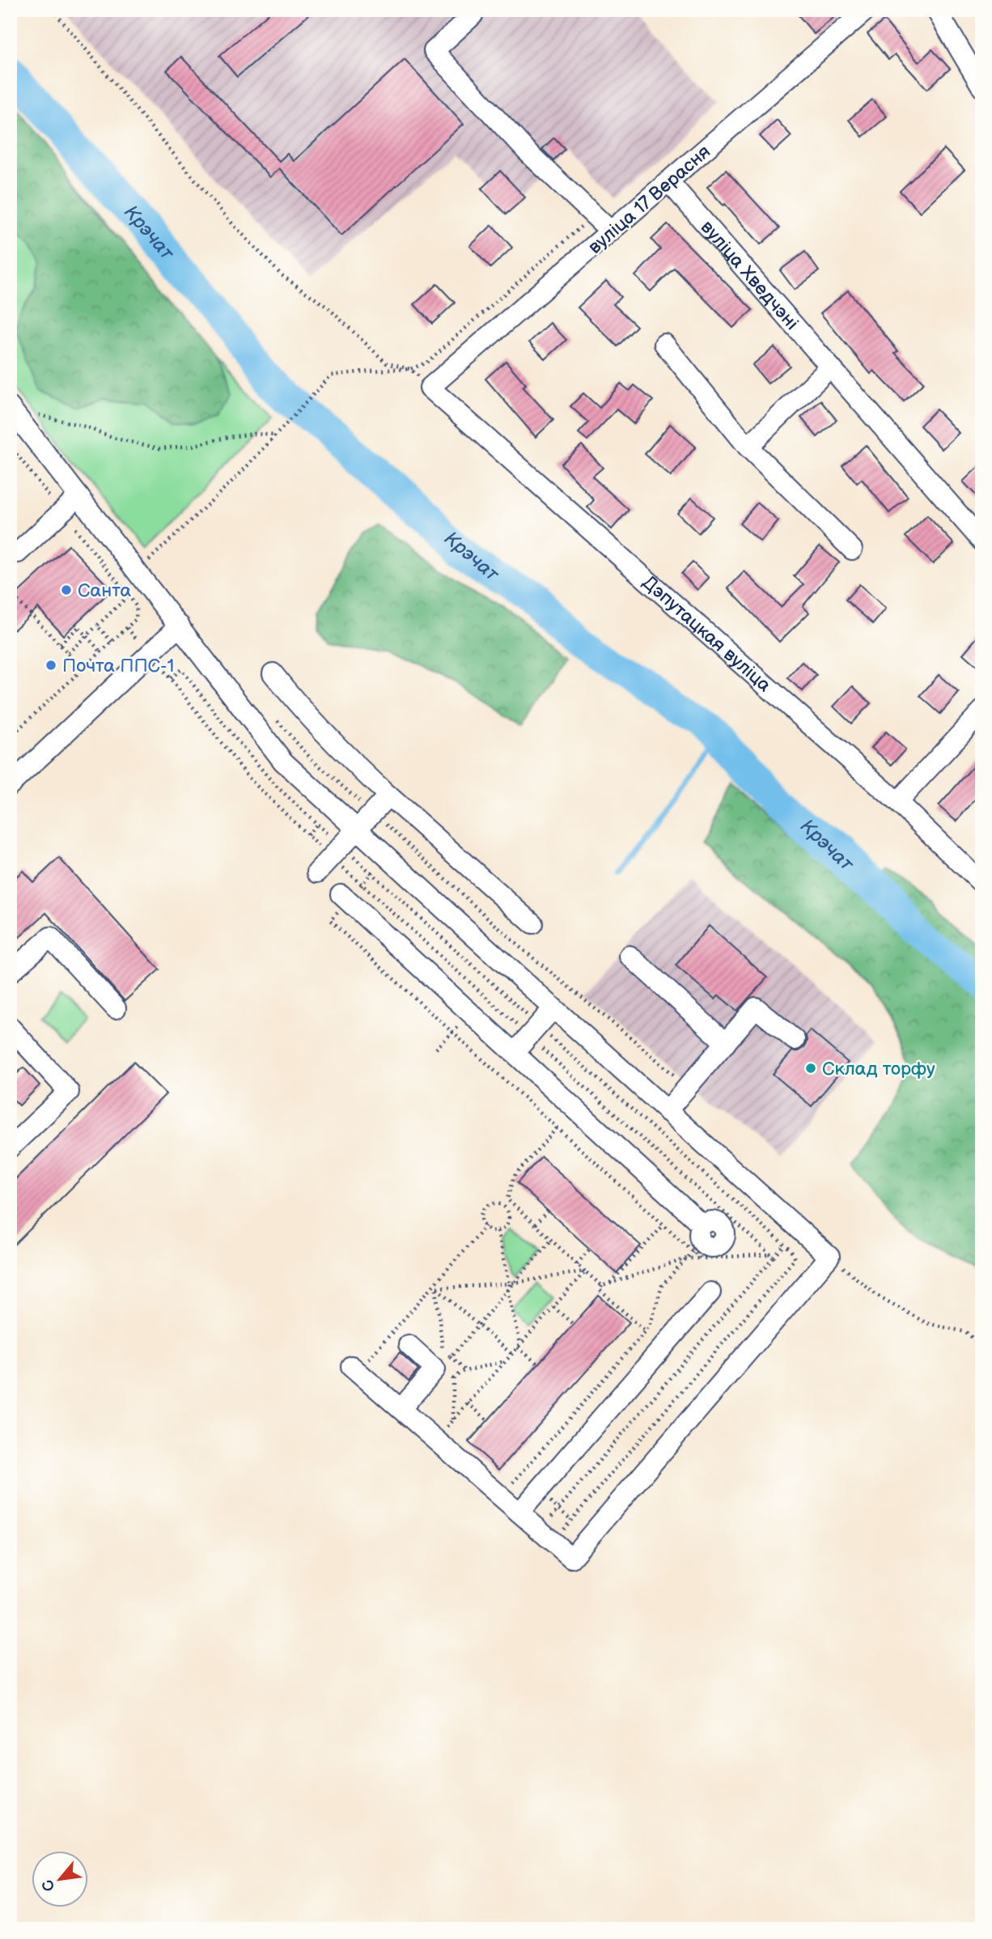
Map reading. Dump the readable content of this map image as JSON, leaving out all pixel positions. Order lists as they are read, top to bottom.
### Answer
{
  "streets": {
    "street": ["вуліца 17 Верасня", "вуліца Хведчэні", "Дэпутацкая вуліца"]
  },
  "crossings": [
    ["вуліца 17 Верасня", "вуліца Хведчэні"],
    ["вуліца 17 Верасня", "Дэпутацкая вуліца"]
  ],
  "water": ["Крэчат"],
  "places": ["Санта", "Почта ППС-1", "Склад торфу"],
  "north": "bottom left"
}
